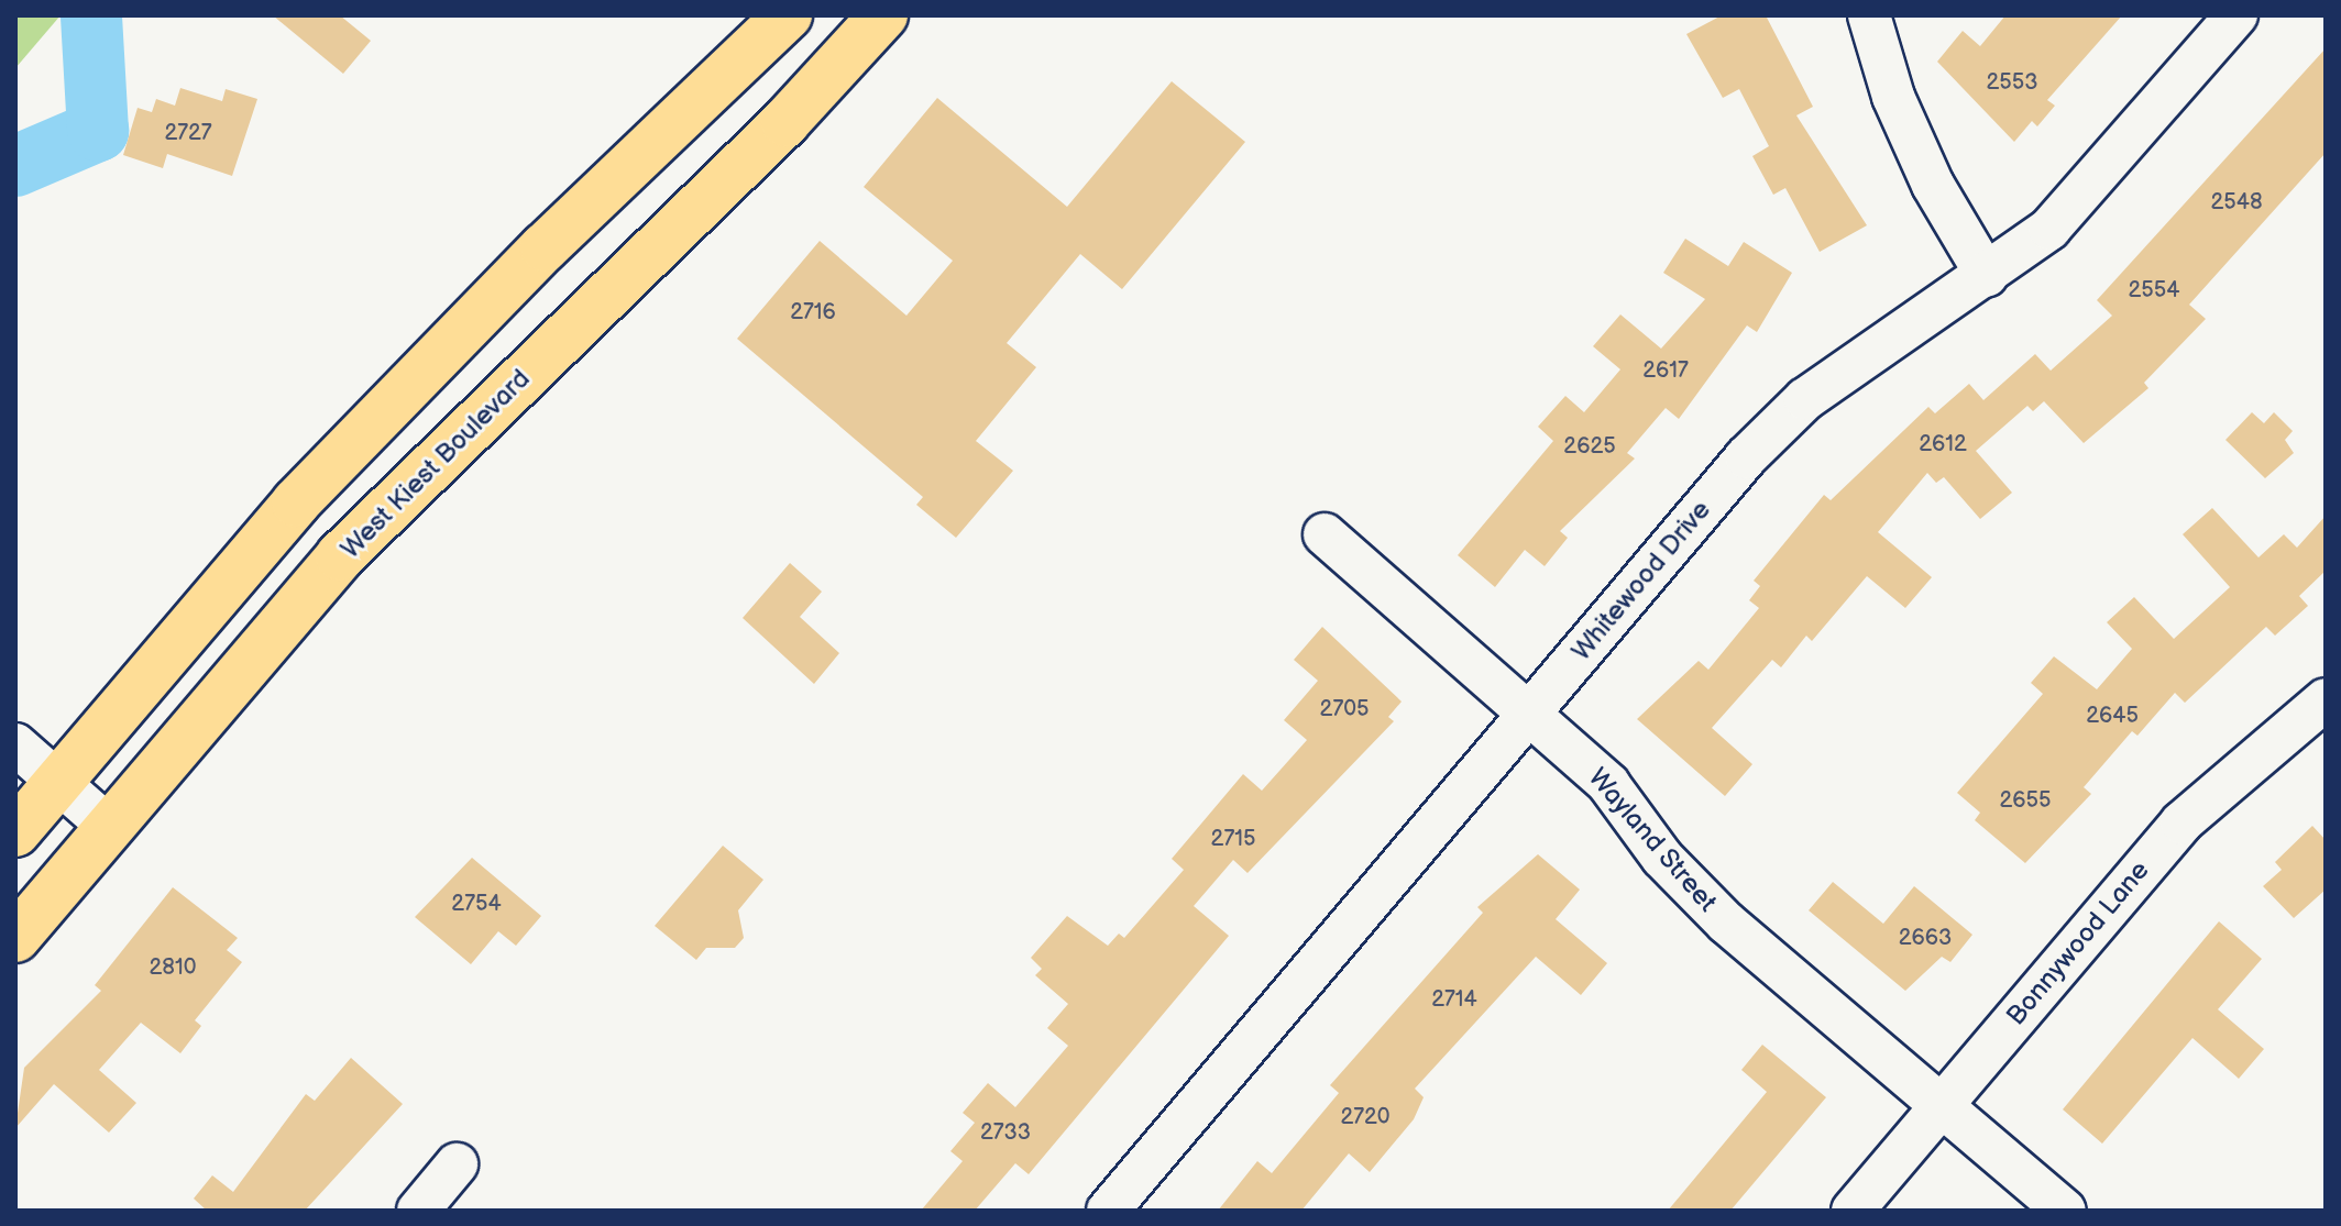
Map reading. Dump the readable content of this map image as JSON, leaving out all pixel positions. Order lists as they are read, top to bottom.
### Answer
{
  "streets": {
    "main road": ["West Kiest Boulevard"],
    "street": ["Whitewood Drive", "Wayland Street", "Bonnywood Lane"]
  },
  "crossings": [
    ["Whitewood Drive", "Wayland Street"],
    ["Wayland Street", "Bonnywood Lane"]
  ],
  "house_numbers": [
    "2553",
    "2727",
    "2548",
    "2554",
    "2716",
    "2617",
    "2612",
    "2625",
    "2705",
    "2645",
    "2655",
    "2715",
    "2754",
    "2663",
    "2810",
    "2714",
    "2720",
    "2733"
  ]
}
